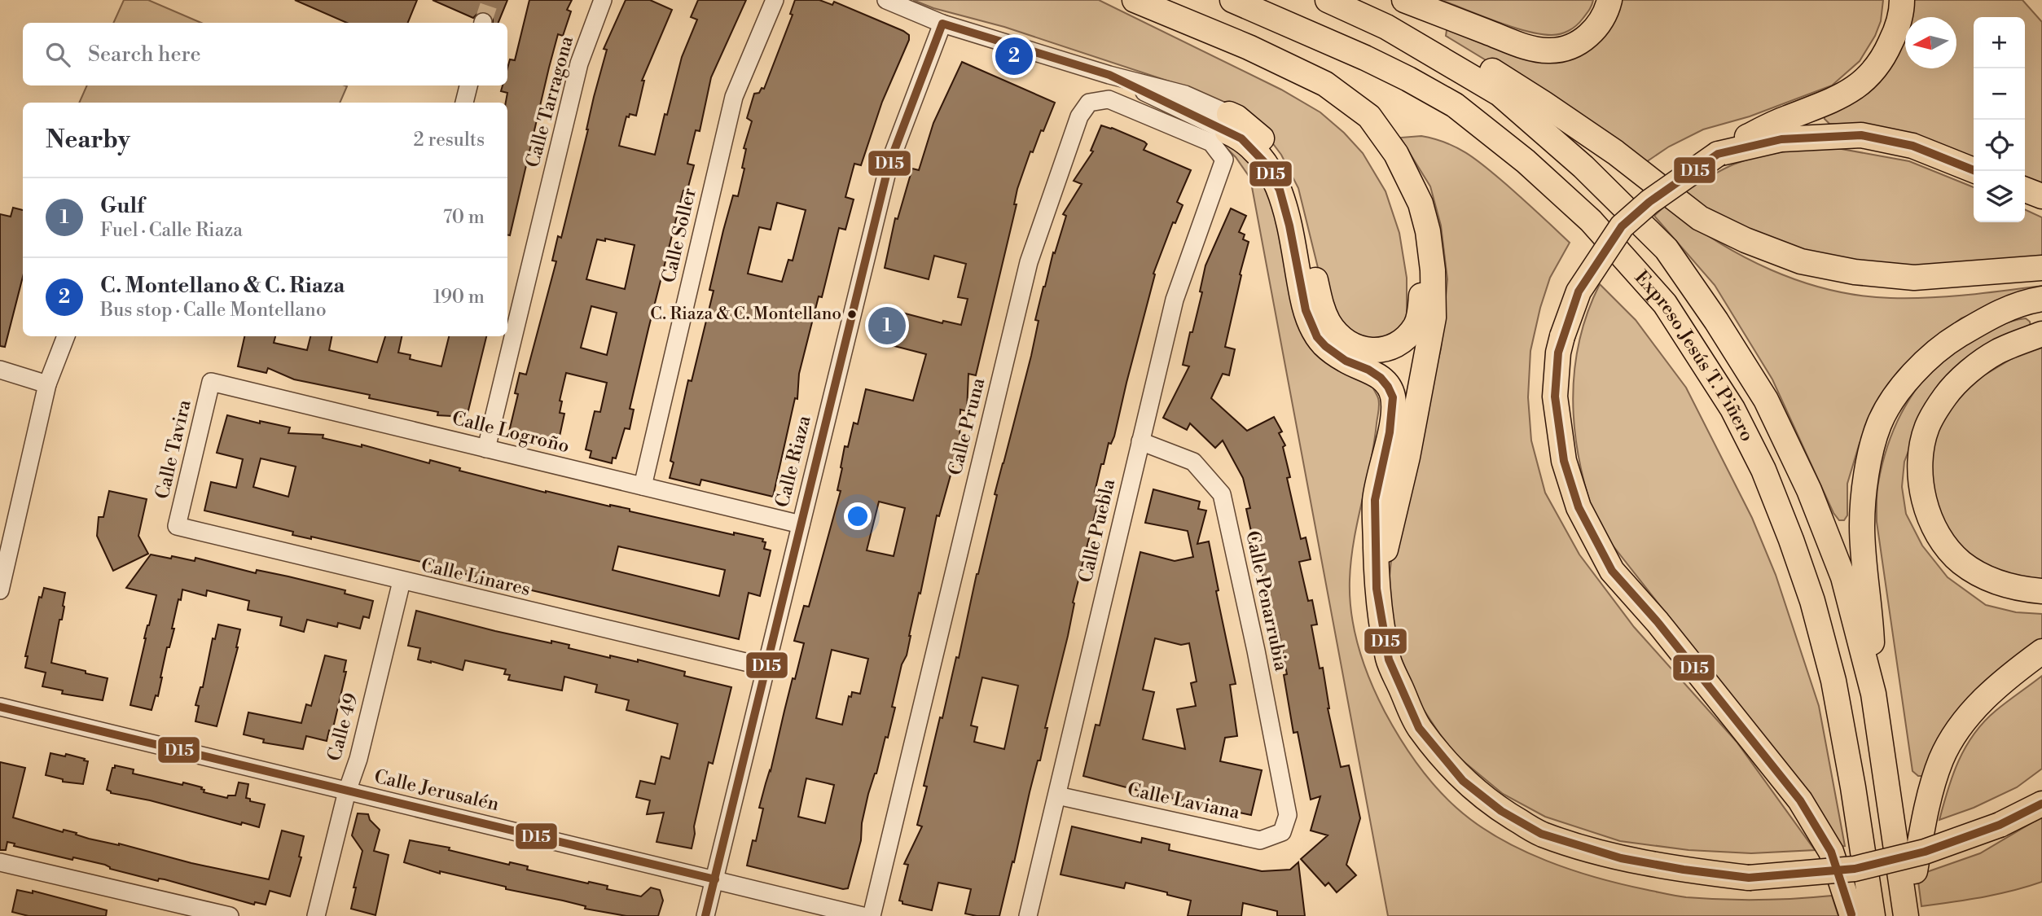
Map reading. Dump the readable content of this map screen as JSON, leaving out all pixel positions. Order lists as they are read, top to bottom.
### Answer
{
  "streets": {
    "highway": ["Expreso Jesús T. Piñero"],
    "street": [
      "Calle Tarragona",
      "Calle Soller",
      "Calle Pruna",
      "Calle Logroño",
      "Calle Tavira",
      "Calle Riaza",
      "Calle Puebla",
      "Calle Linares",
      "Calle Penarrubia",
      "Calle 49",
      "Calle Jerusalén",
      "Calle Laviana"
    ]
  },
  "crossings": [
    ["Calle Tarragona", "Calle Logroño"],
    ["Calle Soller", "Calle Logroño"],
    ["Calle Pruna", "Calle Puebla"],
    ["Calle Logroño", "Calle Tavira"],
    ["Calle Logroño", "Calle Riaza"],
    ["Calle Tavira", "Calle Linares"],
    ["Calle Riaza", "Calle Linares"],
    ["Calle Riaza", "Calle Jerusalén"],
    ["Calle Puebla", "Calle Penarrubia"],
    ["Calle Puebla", "Calle Laviana"],
    ["Calle Linares", "Calle 49"],
    ["Calle Penarrubia", "Calle Laviana"],
    ["Calle 49", "Calle Jerusalén"]
  ],
  "places": ["C. Riaza & C. Montellano"],
  "lines": ["transit line D15"],
  "north": "left",
  "page": {
    "map_buttons": ["+", "−"],
    "search": "Search here",
    "pins": ["2", "1"],
    "heading": ["Nearby", "2 results"],
    "list": [
      {
        "mark": "1",
        "name": "Gulf",
        "note": "Fuel · Calle Riaza",
        "value": "70 m"
      },
      {
        "mark": "2",
        "name": "C. Montellano & C. Riaza",
        "note": "Bus stop · Calle Montellano",
        "value": "190 m"
      }
    ]
  }
}
